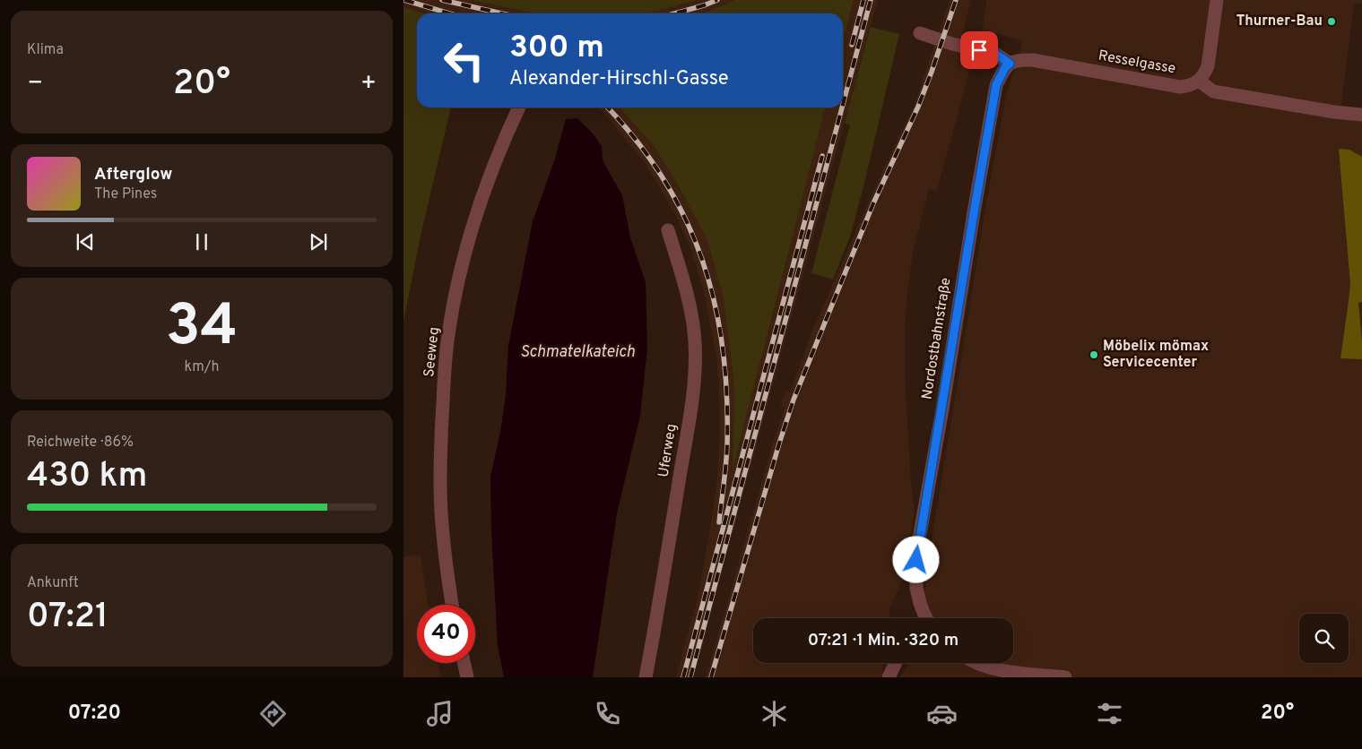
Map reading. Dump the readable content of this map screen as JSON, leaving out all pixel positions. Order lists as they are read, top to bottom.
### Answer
{
  "streets": {
    "street": [
      "Resselgasse",
      "Nordostbahnstraße",
      "Seeweg",
      "Uferweg"
    ]
  },
  "crossings": [
    ["Resselgasse", "Nordostbahnstraße"]
  ],
  "water": ["Schmatelkateich"],
  "places": ["Thurner-Bau", "Möbelix mömax Servicecenter"],
  "page": {
    "tile": [
      "Klima",
      ["34", "km/h"],
      ["Reichweite · 86%", "430 km"],
      ["Ankunft", "07:21"]
    ],
    "turn": ["300 m", "Alexander-Hirschl-Gasse"],
    "heat": ["−", "20°", "+"],
    "song": ["Afterglow", "The Pines"],
    "limit": "40",
    "trip": "07:21 · 1 Min. · 320 m",
    "tabs": ["07:20", "20°"]
  }
}
